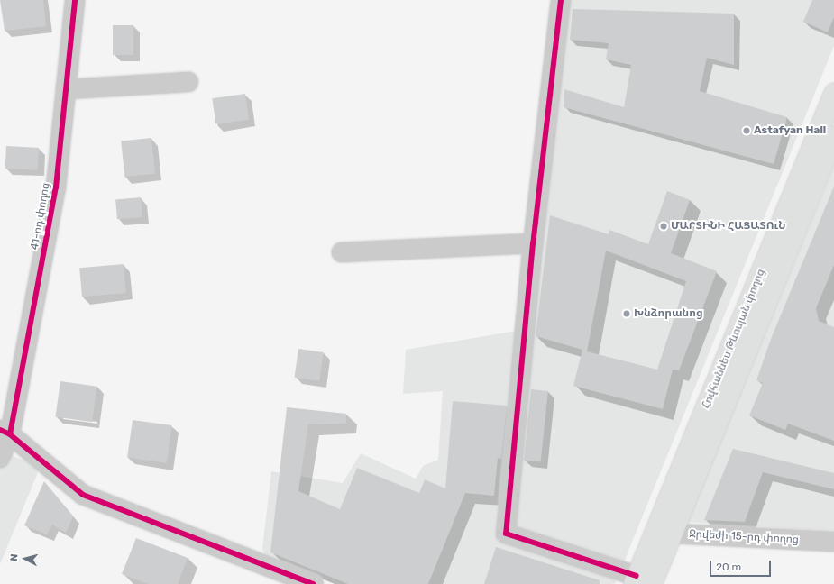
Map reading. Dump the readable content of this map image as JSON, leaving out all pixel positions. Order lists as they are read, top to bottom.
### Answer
{
  "streets": {
    "main road": ["Հովհաննես Թևոսյան փողոց"],
    "street": ["41-րդ փողոց", "Ջրվեժի 15-րդ փողոց"]
  },
  "crossings": [
    ["Հովհաննես Թևոսյան փողոց", "Ջրվեժի 15-րդ փողոց"]
  ],
  "places": ["Astafyan Hall", "ՄԱՐՏԻՆԻ ՀԱՑԱՏՈւՆ", "Խնձորանոց"],
  "scale_bar": "20 m",
  "north": "left"
}
